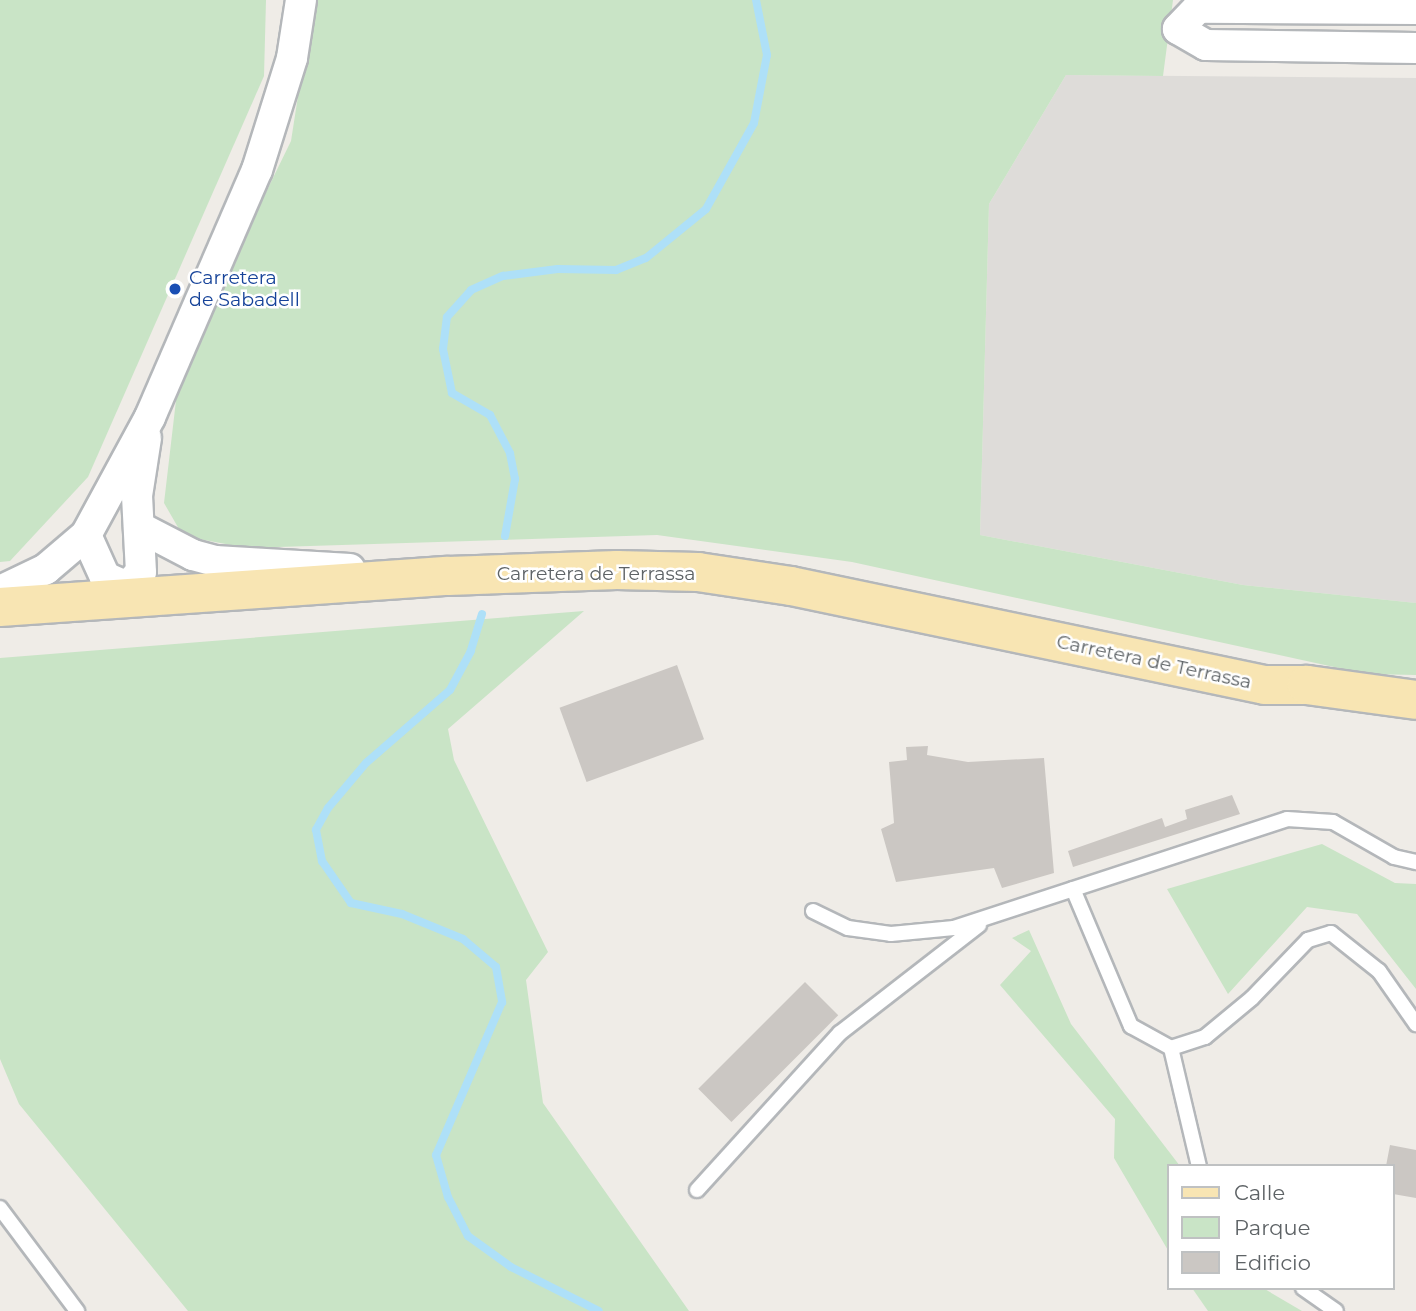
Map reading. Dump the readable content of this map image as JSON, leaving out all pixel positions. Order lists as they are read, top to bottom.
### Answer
{
  "streets": {
    "main road": ["Carretera de Terrassa"]
  },
  "places": ["Carretera de Sabadell"],
  "legend": ["Calle", "Parque", "Edificio"]
}
